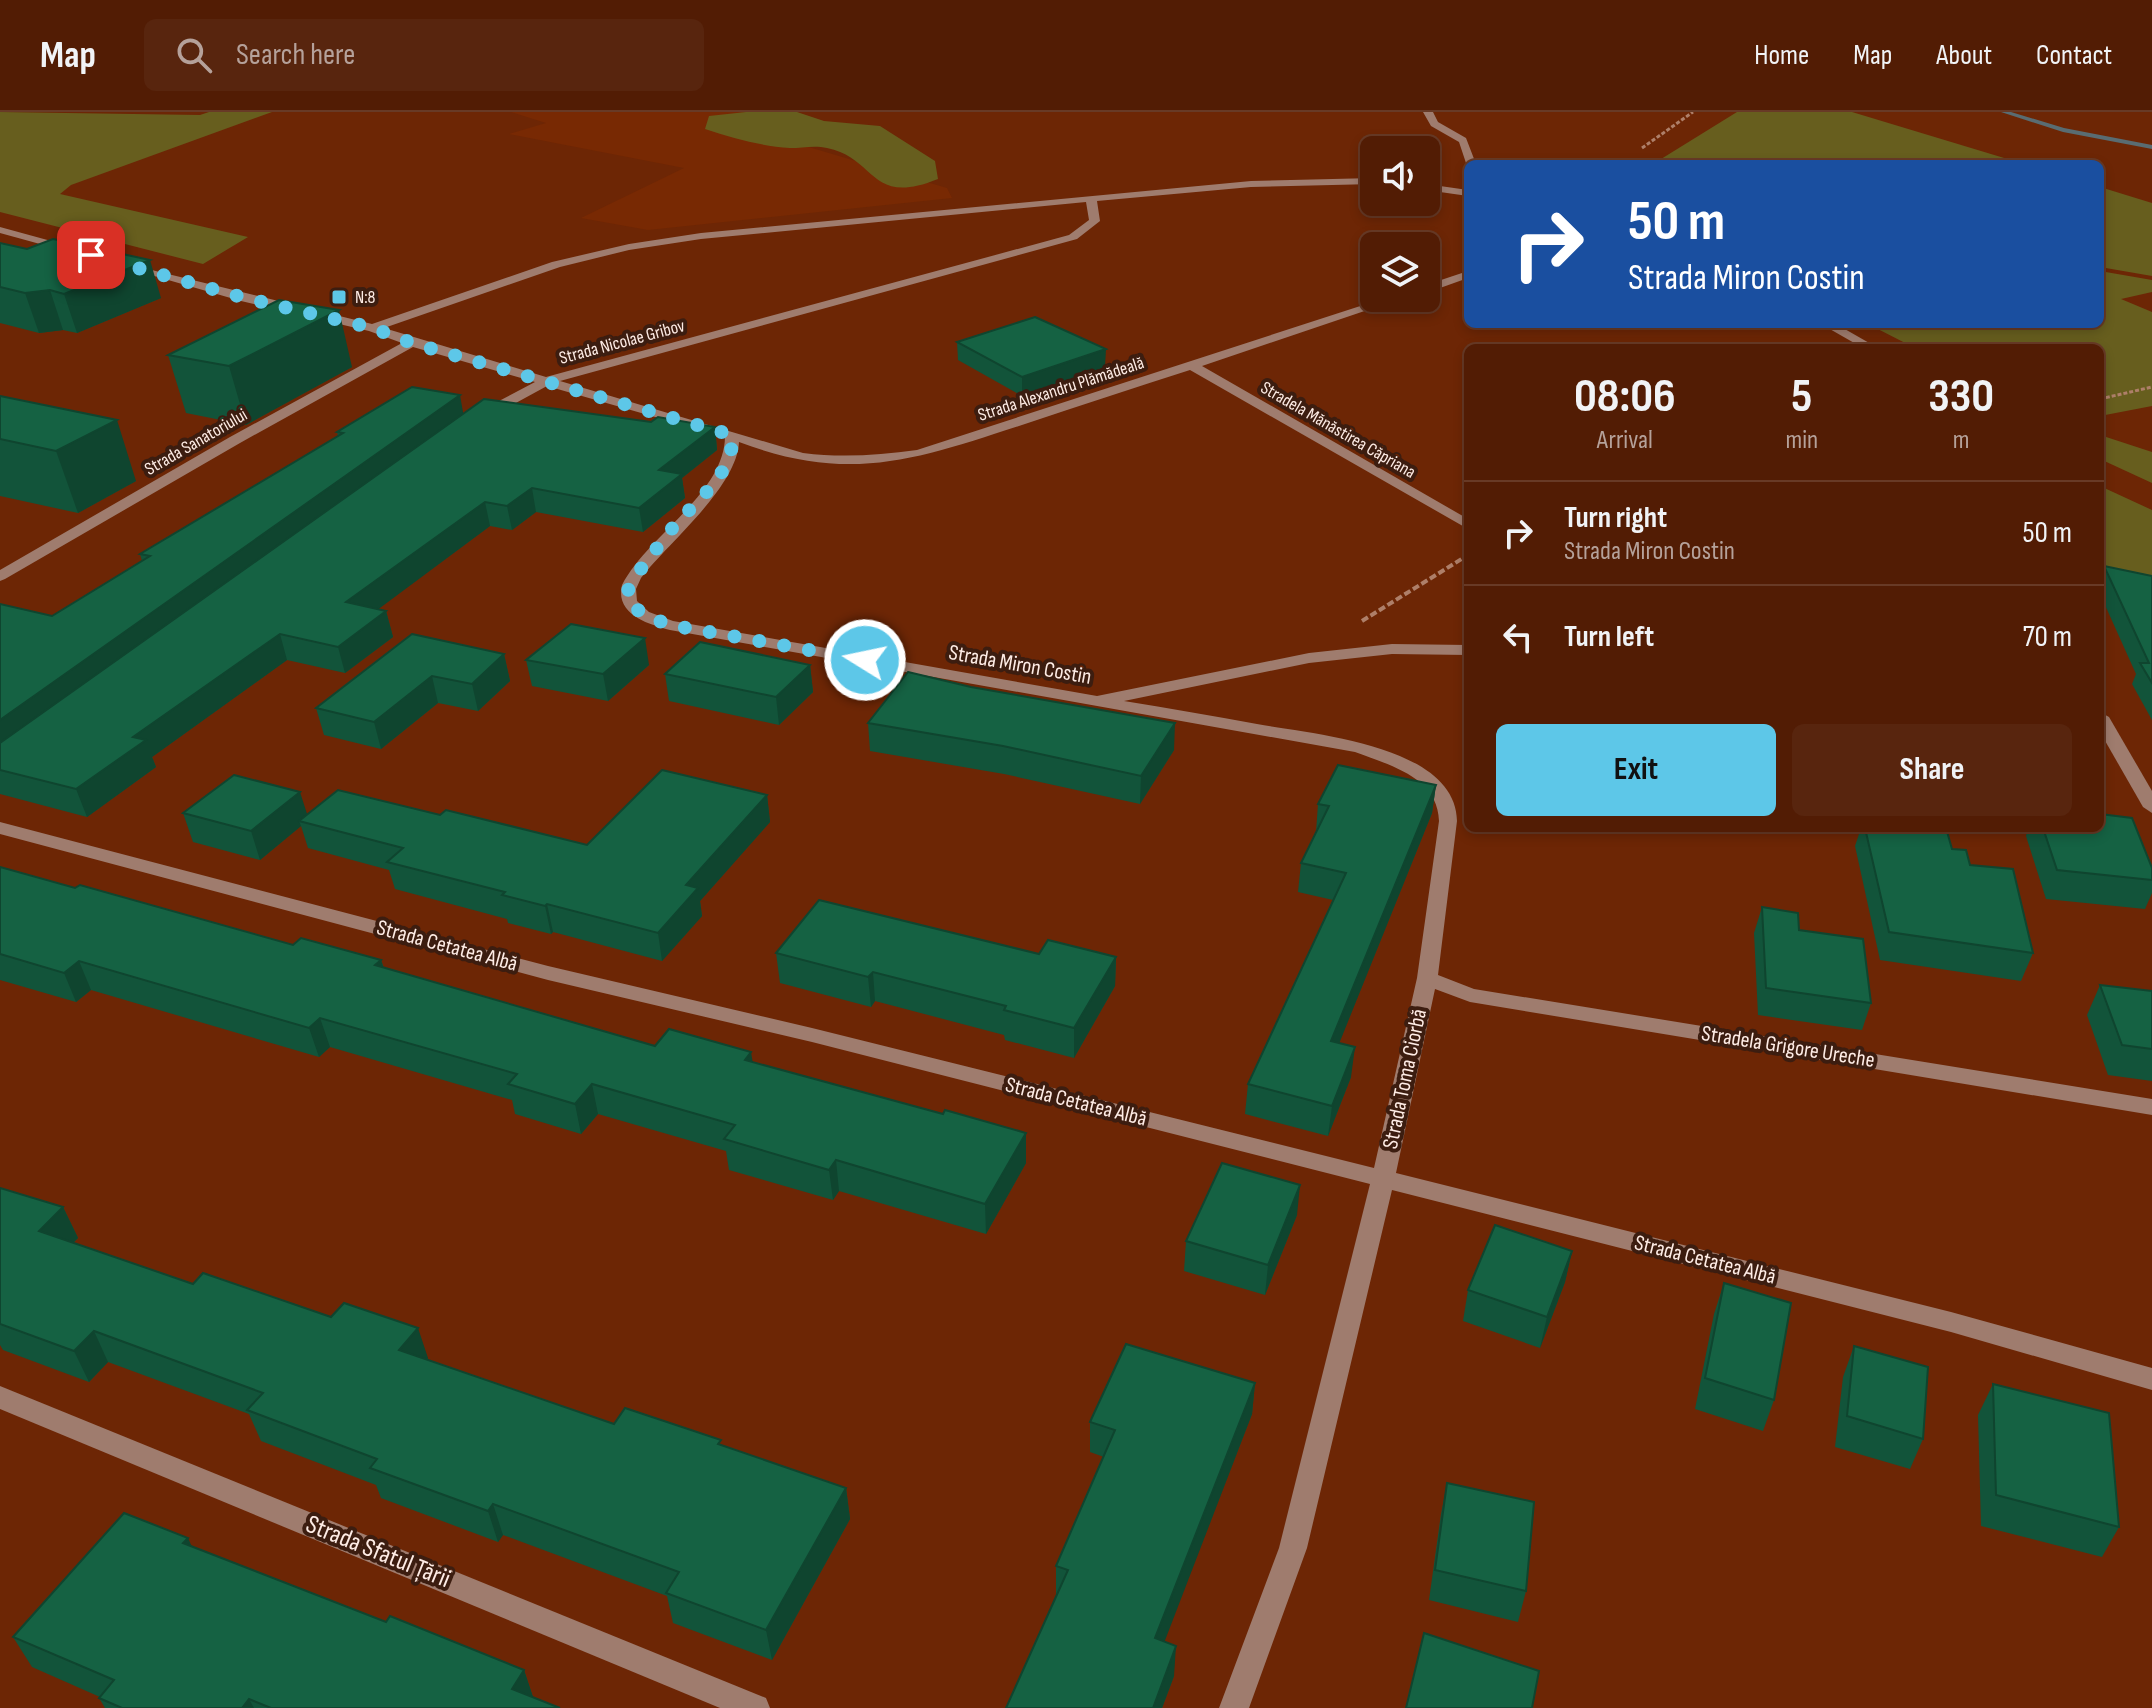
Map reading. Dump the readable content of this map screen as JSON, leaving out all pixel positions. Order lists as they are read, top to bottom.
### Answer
{
  "streets": {
    "street": [
      "Strada Nicolae Gribov",
      "Strada Alexandru Plămădeală",
      "Stradela Mănăstirea Căpriana",
      "Strada Sanatoriului",
      "Strada Miron Costin",
      "Strada Cetatea Albă",
      "Stradela Grigore Ureche",
      "Strada Toma Ciorbă",
      "Strada Sfatul Țării"
    ]
  },
  "crossings": [
    ["Strada Nicolae Gribov", "Strada Alexandru Plămădeală"],
    ["Strada Alexandru Plămădeală", "Stradela Mănăstirea Căpriana"],
    ["Strada Alexandru Plămădeală", "Strada Sanatoriului"],
    ["Strada Alexandru Plămădeală", "Strada Miron Costin"],
    ["Strada Miron Costin", "Strada Toma Ciorbă"],
    ["Strada Cetatea Albă", "Strada Toma Ciorbă"],
    ["Stradela Grigore Ureche", "Strada Toma Ciorbă"]
  ],
  "places": {
    "transit": ["N:8"]
  },
  "page": {
    "header": "Map",
    "search": "Search here",
    "nav": [
      "Home",
      "Map",
      "About",
      "Contact"
    ],
    "turn": ["50 m", "Strada Miron Costin"],
    "eta": [
      "08:06",
      "Arrival",
      "5",
      "min",
      "330",
      "m"
    ],
    "list": [
      {
        "name": "Turn right",
        "note": "Strada Miron Costin",
        "value": "50 m"
      },
      {
        "name": "Turn left",
        "value": "70 m"
      }
    ],
    "buttons": ["Exit", "Share"]
  }
}
